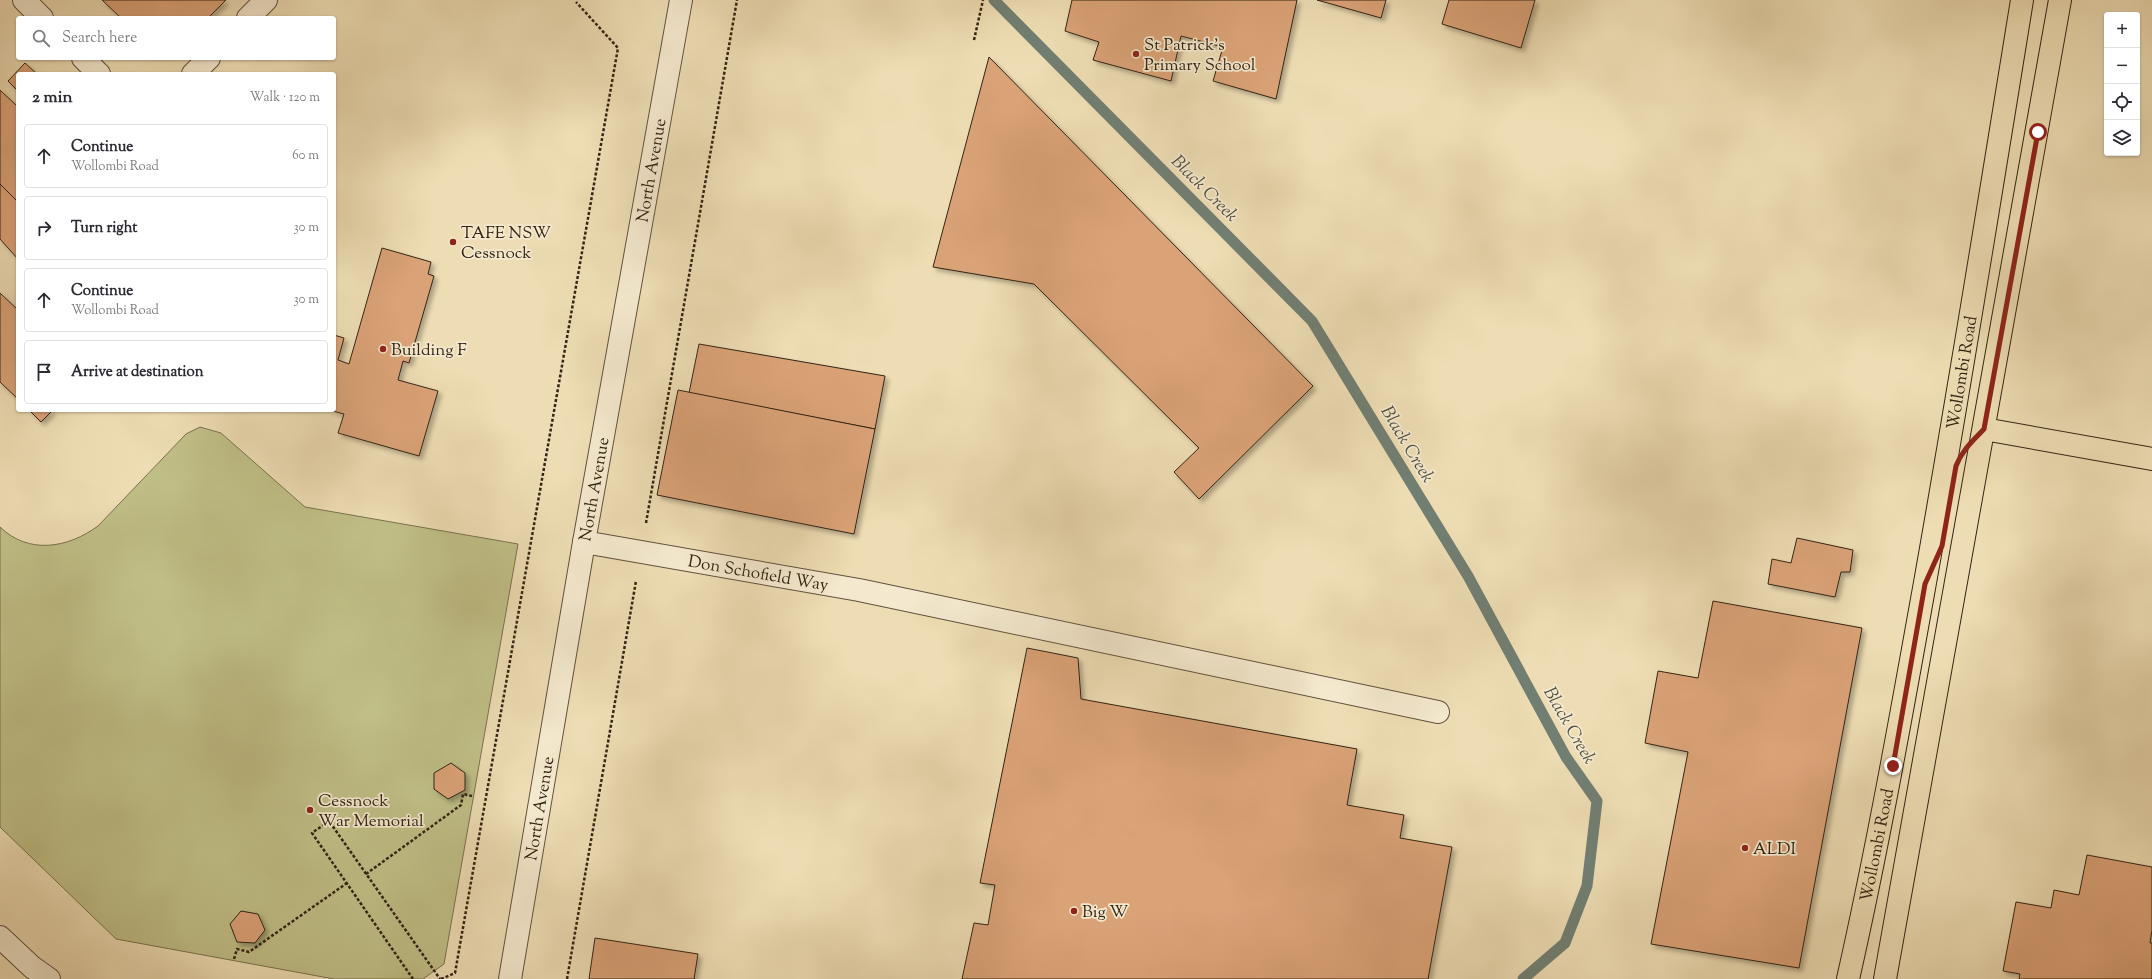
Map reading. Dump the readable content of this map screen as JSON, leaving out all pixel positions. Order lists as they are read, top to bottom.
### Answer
{
  "streets": {
    "main road": ["Wollombi Road"],
    "street": ["North Avenue", "Don Schofield Way"]
  },
  "crossings": [
    ["North Avenue", "Don Schofield Way"]
  ],
  "water": ["Black Creek"],
  "places": [
    "St Patrick's Primary School",
    "TAFE NSW Cessnock",
    "Building F",
    "Cessnock War Memorial",
    "ALDI",
    "Big W"
  ],
  "page": {
    "map_buttons": ["+", "−"],
    "search": "Search here",
    "heading": ["2 min", "Walk · 120 m"],
    "list": [
      ["Continue", "Wollombi Road", "60 m"],
      ["Turn right", "30 m"],
      ["Continue", "Wollombi Road", "30 m"],
      "Arrive at destination"
    ]
  }
}
